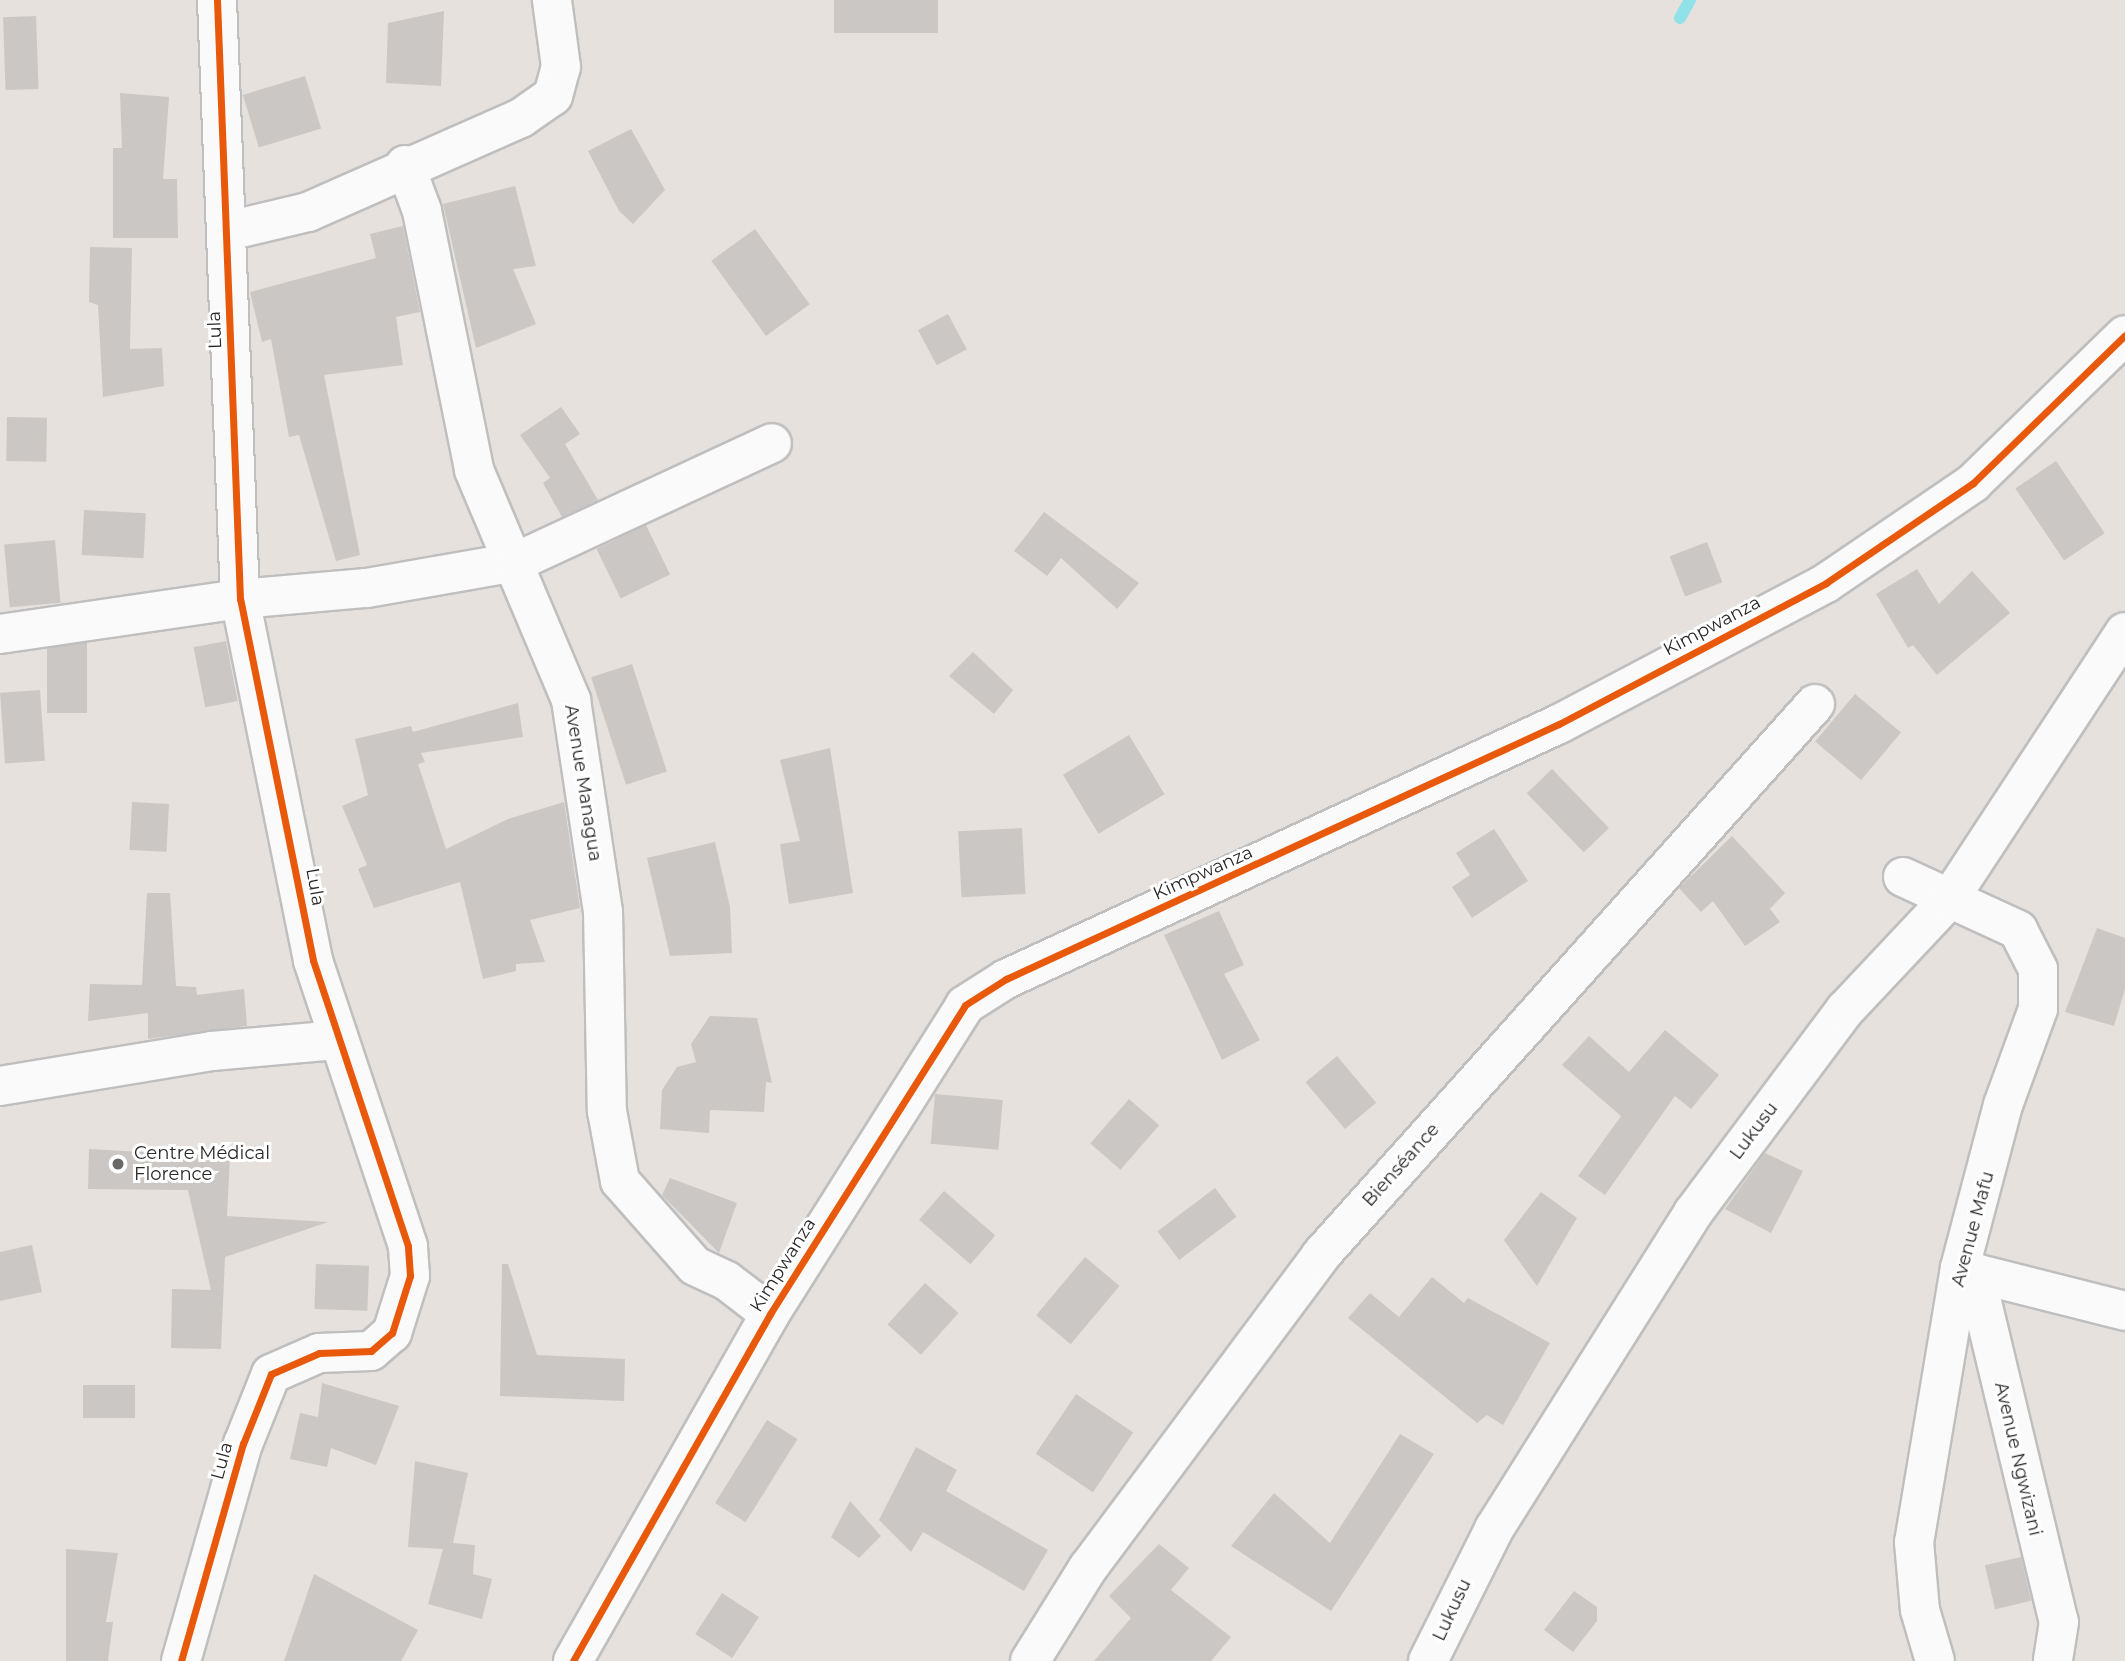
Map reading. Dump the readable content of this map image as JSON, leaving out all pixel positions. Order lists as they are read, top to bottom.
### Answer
{
  "streets": {
    "street": [
      "Lula",
      "Kimpwanza",
      "Avenue Managua",
      "Lukusu",
      "Bienséance",
      "Avenue Mafu",
      "Avenue Ngwizani"
    ]
  },
  "crossings": [
    ["Kimpwanza", "Avenue Managua"],
    ["Lukusu", "Avenue Mafu"],
    ["Avenue Mafu", "Avenue Ngwizani"]
  ],
  "places": ["Centre Médical Florence"]
}
